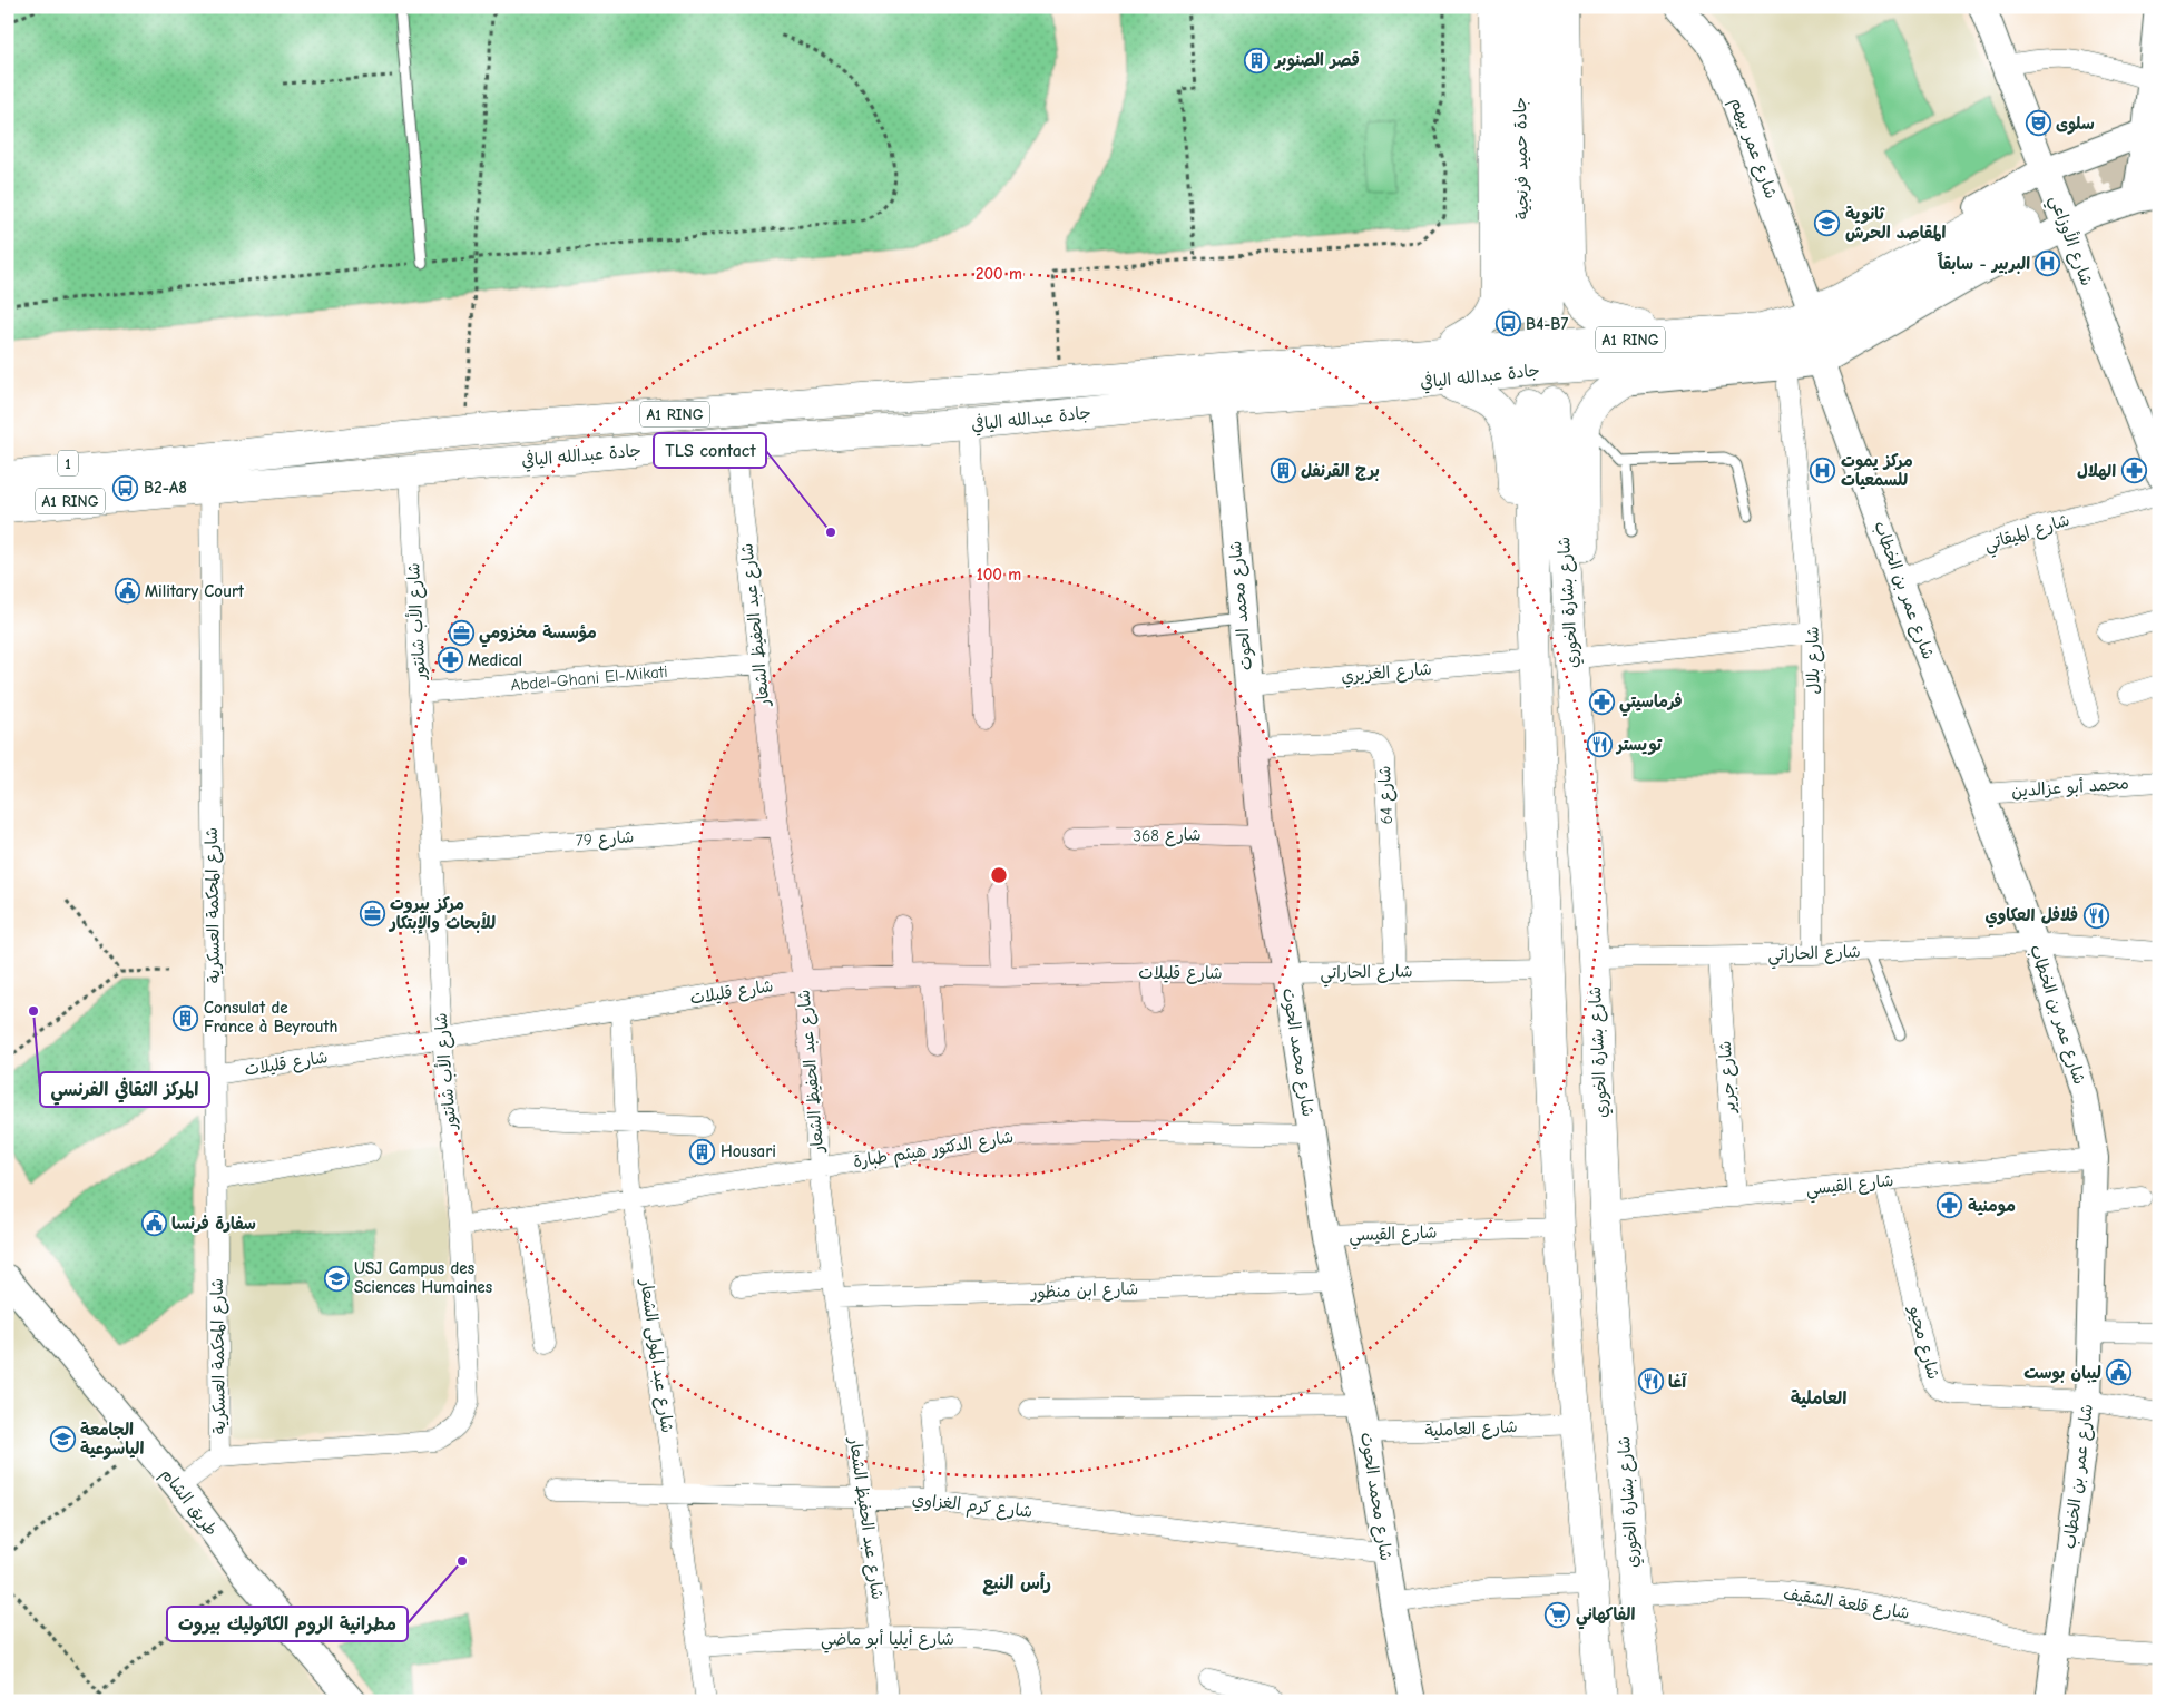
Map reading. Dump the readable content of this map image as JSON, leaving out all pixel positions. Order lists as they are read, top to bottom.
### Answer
{
  "streets": {
    "main road": [
      "جادة حميد فرنجية",
      "A1 RING",
      "جادة عبدالله اليافي",
      "1",
      "شارع بشارة الخوري"
    ],
    "street": [
      "شارع عمر بيهم",
      "شارع الأوزاعي",
      "شارع الميقاتي",
      "شارع عمر بن الخطاب",
      "شارع محمد الحوت",
      "شارع الأب شانتور",
      "شارع عبد الحفيظ الشعار",
      "شارع بلال",
      "شارع الغزيري",
      "Abdel-Ghani El-Mikati",
      "محمد أبو عزالدين",
      "شارع 64",
      "شارع 368",
      "شارع 79",
      "شارع المحكمة العسكرية",
      "شارع الحاراتي",
      "شارع قليلات",
      "شارع جرير",
      "شارع الدكتور هيثم طبارة",
      "شارع القيسي",
      "شارع ابن منظور",
      "شارع محيو",
      "شارع عبد المولى الشعار",
      "شارع العاملية",
      "طريق الشام",
      "شارع كرم الغزاوي",
      "شارع قلعة الشقيف",
      "شارع أيليا أبو ماضي"
    ]
  },
  "crossings": [
    ["شارع عمر بيهم", "جادة عبدالله اليافي"],
    ["شارع الأوزاعي", "جادة عبدالله اليافي"],
    ["A1 RING", "جادة عبدالله اليافي"],
    ["A1 RING", "1"],
    ["جادة عبدالله اليافي", "1"],
    ["جادة عبدالله اليافي", "شارع عمر بن الخطاب"],
    ["جادة عبدالله اليافي", "شارع محمد الحوت"],
    ["جادة عبدالله اليافي", "شارع الأب شانتور"],
    ["جادة عبدالله اليافي", "شارع عبد الحفيظ الشعار"],
    ["جادة عبدالله اليافي", "شارع بلال"],
    ["جادة عبدالله اليافي", "شارع المحكمة العسكرية"],
    ["شارع الميقاتي", "شارع عمر بن الخطاب"],
    ["شارع عمر بن الخطاب", "محمد أبو عزالدين"],
    ["شارع عمر بن الخطاب", "شارع الحاراتي"],
    ["شارع عمر بن الخطاب", "شارع القيسي"],
    ["شارع عمر بن الخطاب", "شارع محيو"],
    ["شارع عمر بن الخطاب", "شارع قلعة الشقيف"],
    ["شارع بشارة الخوري", "شارع الحاراتي"],
    ["شارع بشارة الخوري", "شارع القيسي"],
    ["شارع بشارة الخوري", "شارع العاملية"],
    ["شارع بشارة الخوري", "شارع قلعة الشقيف"],
    ["شارع محمد الحوت", "شارع الغزيري"],
    ["شارع محمد الحوت", "شارع 64"],
    ["شارع محمد الحوت", "شارع 368"],
    ["شارع محمد الحوت", "شارع الحاراتي"],
    ["شارع محمد الحوت", "شارع قليلات"],
    ["شارع محمد الحوت", "شارع الدكتور هيثم طبارة"],
    ["شارع محمد الحوت", "شارع القيسي"],
    ["شارع محمد الحوت", "شارع ابن منظور"],
    ["شارع محمد الحوت", "شارع العاملية"],
    ["شارع محمد الحوت", "شارع كرم الغزاوي"],
    ["شارع الأب شانتور", "Abdel-Ghani El-Mikati"],
    ["شارع الأب شانتور", "شارع 79"],
    ["شارع الأب شانتور", "شارع المحكمة العسكرية"],
    ["شارع الأب شانتور", "شارع قليلات"],
    ["شارع الأب شانتور", "شارع الدكتور هيثم طبارة"],
    ["شارع عبد الحفيظ الشعار", "Abdel-Ghani El-Mikati"],
    ["شارع عبد الحفيظ الشعار", "شارع 79"],
    ["شارع عبد الحفيظ الشعار", "شارع قليلات"],
    ["شارع عبد الحفيظ الشعار", "شارع الدكتور هيثم طبارة"],
    ["شارع عبد الحفيظ الشعار", "شارع ابن منظور"],
    ["شارع عبد الحفيظ الشعار", "شارع كرم الغزاوي"],
    ["شارع عبد الحفيظ الشعار", "شارع أيليا أبو ماضي"],
    ["شارع بلال", "شارع الحاراتي"],
    ["شارع 64", "شارع الحاراتي"],
    ["شارع المحكمة العسكرية", "شارع قليلات"],
    ["شارع الحاراتي", "شارع قليلات"],
    ["شارع الحاراتي", "شارع جرير"],
    ["شارع قليلات", "شارع عبد المولى الشعار"],
    ["شارع جرير", "شارع القيسي"],
    ["شارع الدكتور هيثم طبارة", "شارع عبد المولى الشعار"],
    ["شارع القيسي", "شارع محيو"],
    ["شارع عبد المولى الشعار", "شارع كرم الغزاوي"],
    ["شارع عبد المولى الشعار", "شارع أيليا أبو ماضي"]
  ],
  "districts": ["العاملية", "رأس النبع"],
  "places": {
    "building": [
      "قصر الصنوبر",
      "برج القرنفل",
      "Consulat de France à Beyrouth",
      "Housari"
    ],
    "theatre": ["سلوى"],
    "school or university": ["ثانوية المقاصد الحرش", "USJ Campus des Sciences Humaines", "الجامعة الياسوعية"],
    "hospital": ["البربير - سابقاً", "مركز يموت للسمعيات"],
    "bus stop": ["B4-B7", "B2-A8"],
    "pharmacy": [
      "الهلال",
      "Medical",
      "فرماسيتي",
      "مومنية"
    ],
    "other": ["TLS contact", "المركز الثقافي الفرنسي", "مطرانية الروم الكاثوليك بيروت"],
    "public building": ["Military Court", "سفارة فرنسا", "ليبان بوست"],
    "office": ["مؤسسة مخزومي", "مركز بيروت للأبحاث والإبتكار"],
    "restaurant": ["تويستر", "فلافل العكاوي", "آغا"],
    "supermarket": ["الفاكهاني"]
  },
  "rings": ["200 m", "100 m"]
}
